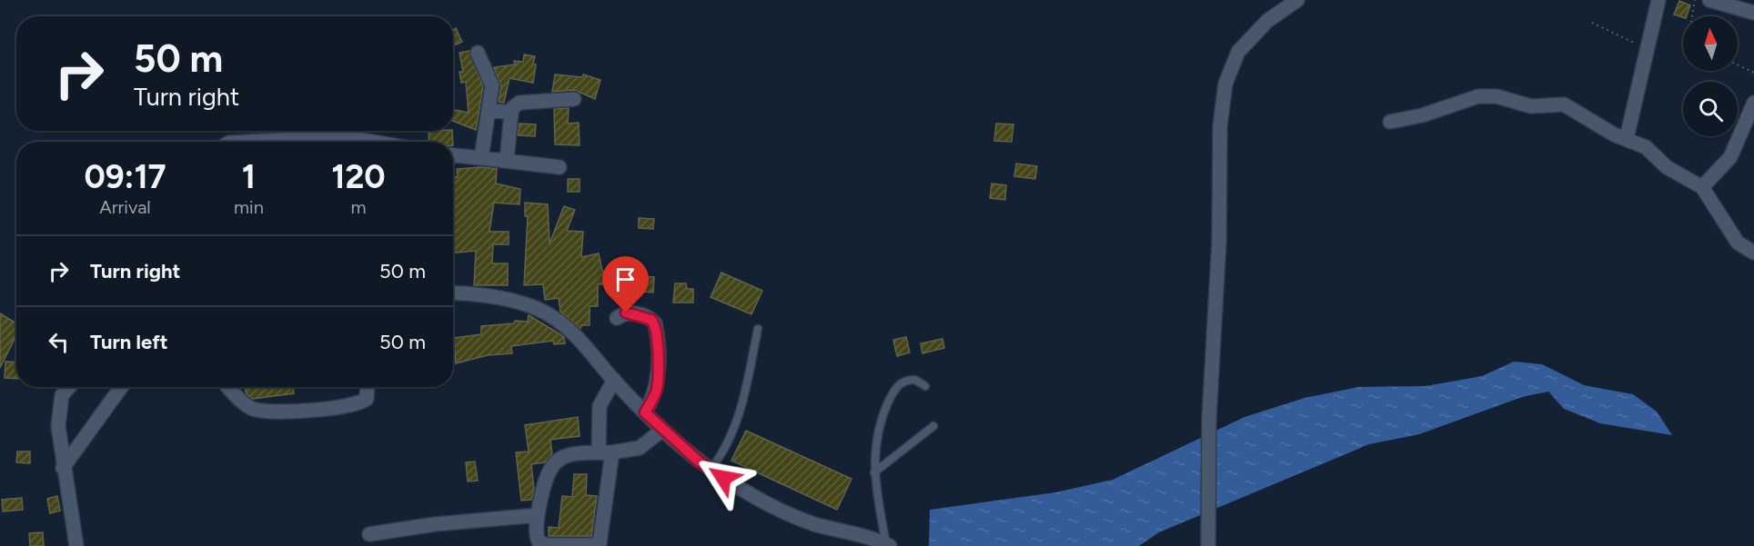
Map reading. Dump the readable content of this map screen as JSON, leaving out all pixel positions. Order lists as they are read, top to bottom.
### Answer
{
  "north": "top",
  "page": {
    "turn": ["50 m", "Turn right"],
    "eta": [
      "09:17",
      "Arrival",
      "1",
      "min",
      "120",
      "m"
    ],
    "list": [
      {
        "name": "Turn right",
        "value": "50 m"
      },
      {
        "name": "Turn left",
        "value": "50 m"
      }
    ]
  }
}
